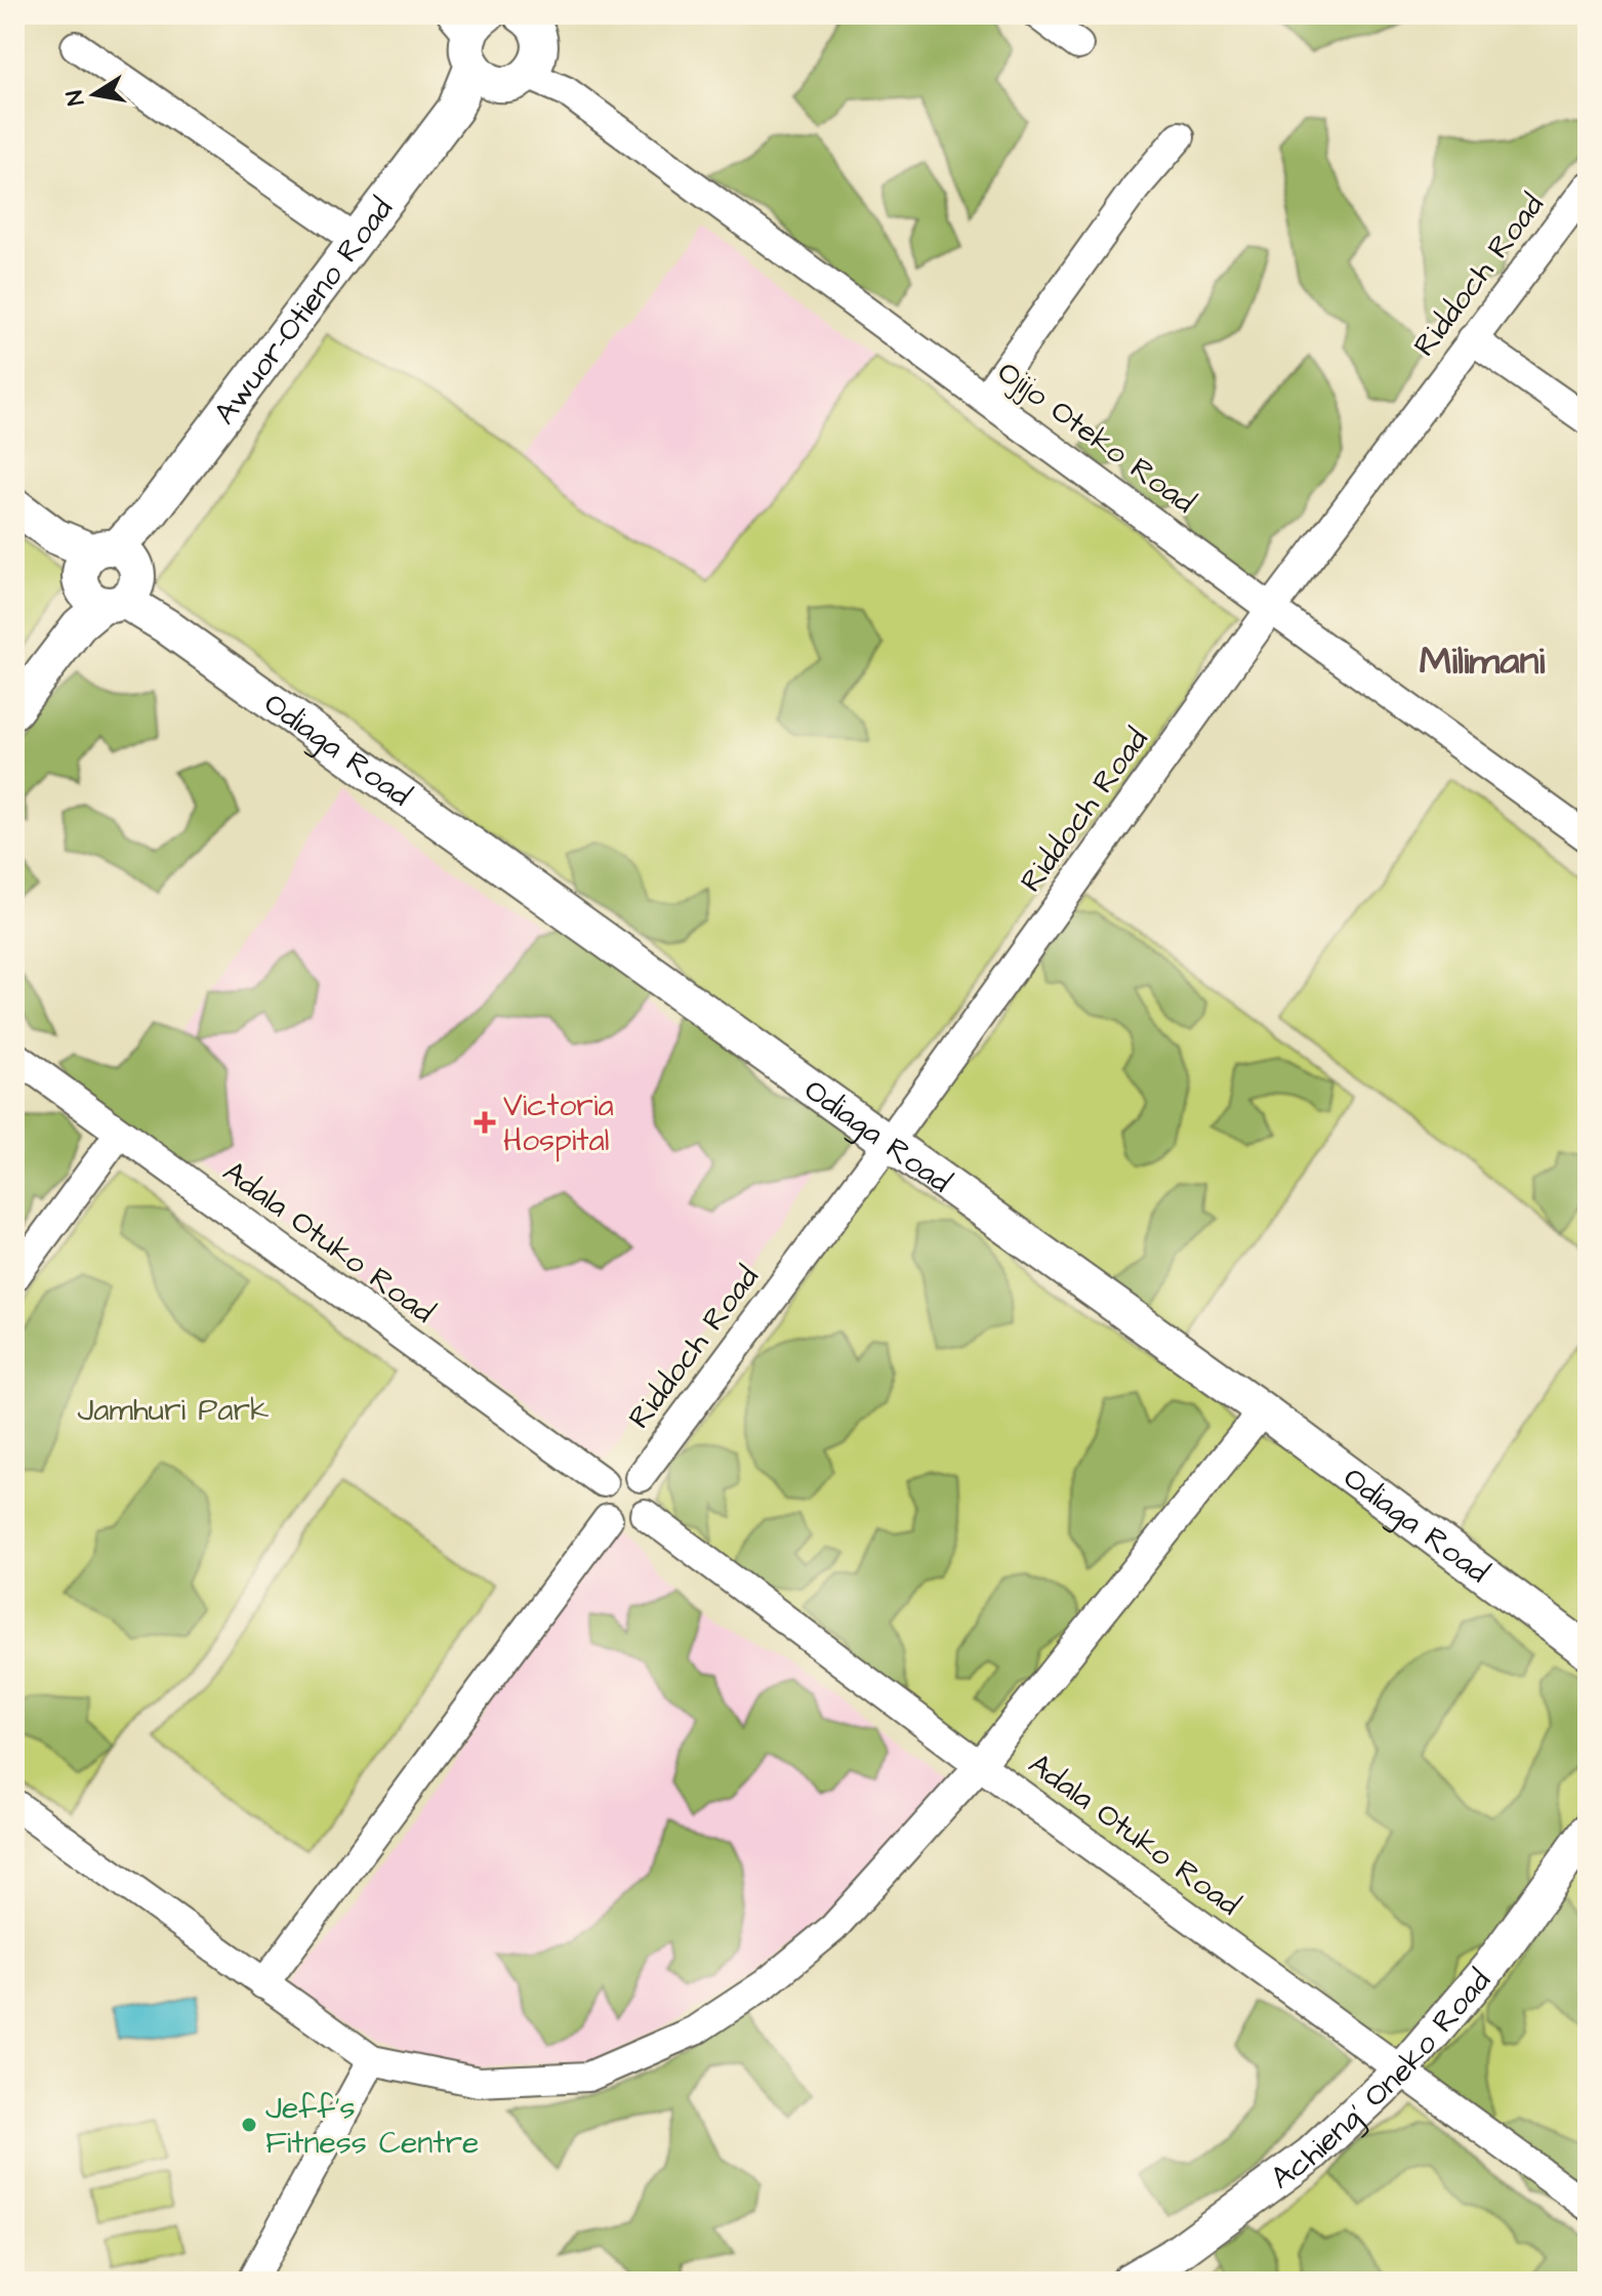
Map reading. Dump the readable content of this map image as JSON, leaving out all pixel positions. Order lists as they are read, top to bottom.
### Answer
{
  "streets": {
    "main road": ["Awuor-Otieno Road", "Odiaga Road", "Achieng' Oneko Road"],
    "street": ["Riddoch Road", "Ojijo Oteko Road", "Adala Otuko Road"]
  },
  "crossings": [
    ["Riddoch Road", "Ojijo Oteko Road"],
    ["Riddoch Road", "Odiaga Road"],
    ["Riddoch Road", "Adala Otuko Road"],
    ["Awuor-Otieno Road", "Ojijo Oteko Road"],
    ["Awuor-Otieno Road", "Odiaga Road"],
    ["Adala Otuko Road", "Achieng' Oneko Road"]
  ],
  "districts": ["Milimani"],
  "parks": ["Jamhuri Park"],
  "places": {
    "health": ["Victoria Hospital"],
    "other": ["Jeff's Fitness Centre"]
  },
  "north": "left"
}
